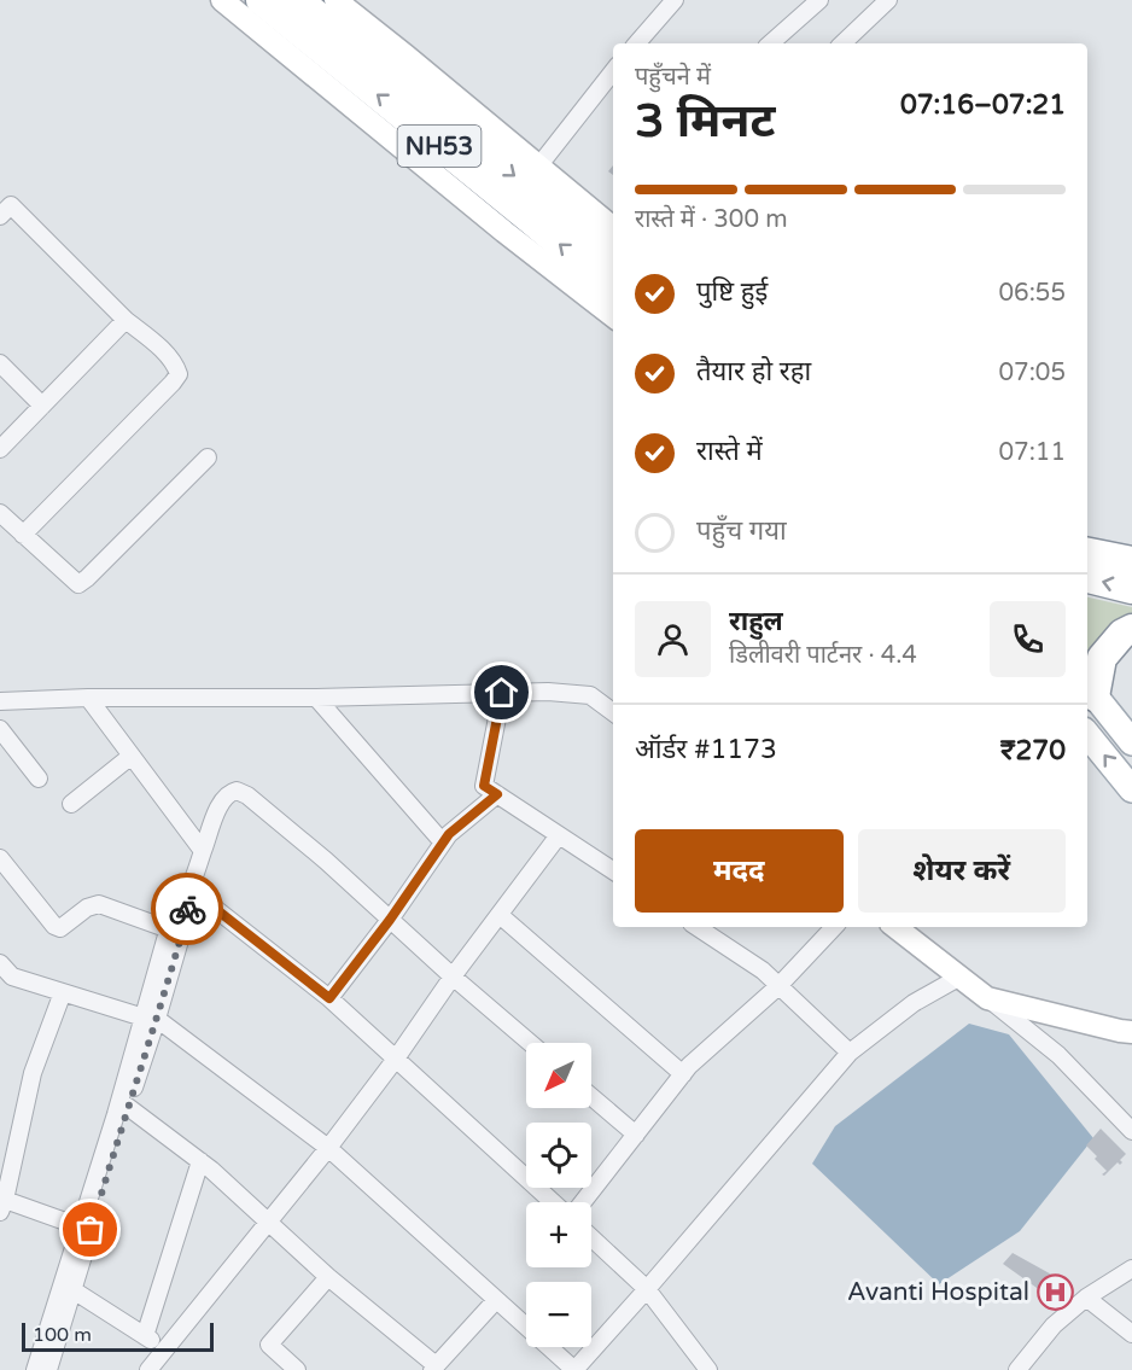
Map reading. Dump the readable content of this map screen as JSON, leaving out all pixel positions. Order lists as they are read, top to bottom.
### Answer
{
  "streets": {
    "highway": ["NH53"]
  },
  "places": {
    "hospital": ["Avanti Hospital"]
  },
  "scale_bar": "100 m",
  "north": "bottom left",
  "page": {
    "heading": ["3 मिनट", "पहुँचने में", "07:16–07:21"],
    "panel": [
      "राहुल",
      "डिलीवरी पार्टनर · 4.4",
      "ऑर्डर #1173",
      "₹270"
    ],
    "bar": "रास्ते में · 300 m",
    "list": [
      ["पुष्टि हुई", "06:55"],
      ["तैयार हो रहा", "07:05"],
      ["रास्ते में", "07:11"],
      "पहुँच गया"
    ],
    "buttons": ["मदद", "शेयर करें"],
    "map_buttons": ["+", "−"],
    "scale": "100 m"
  }
}
